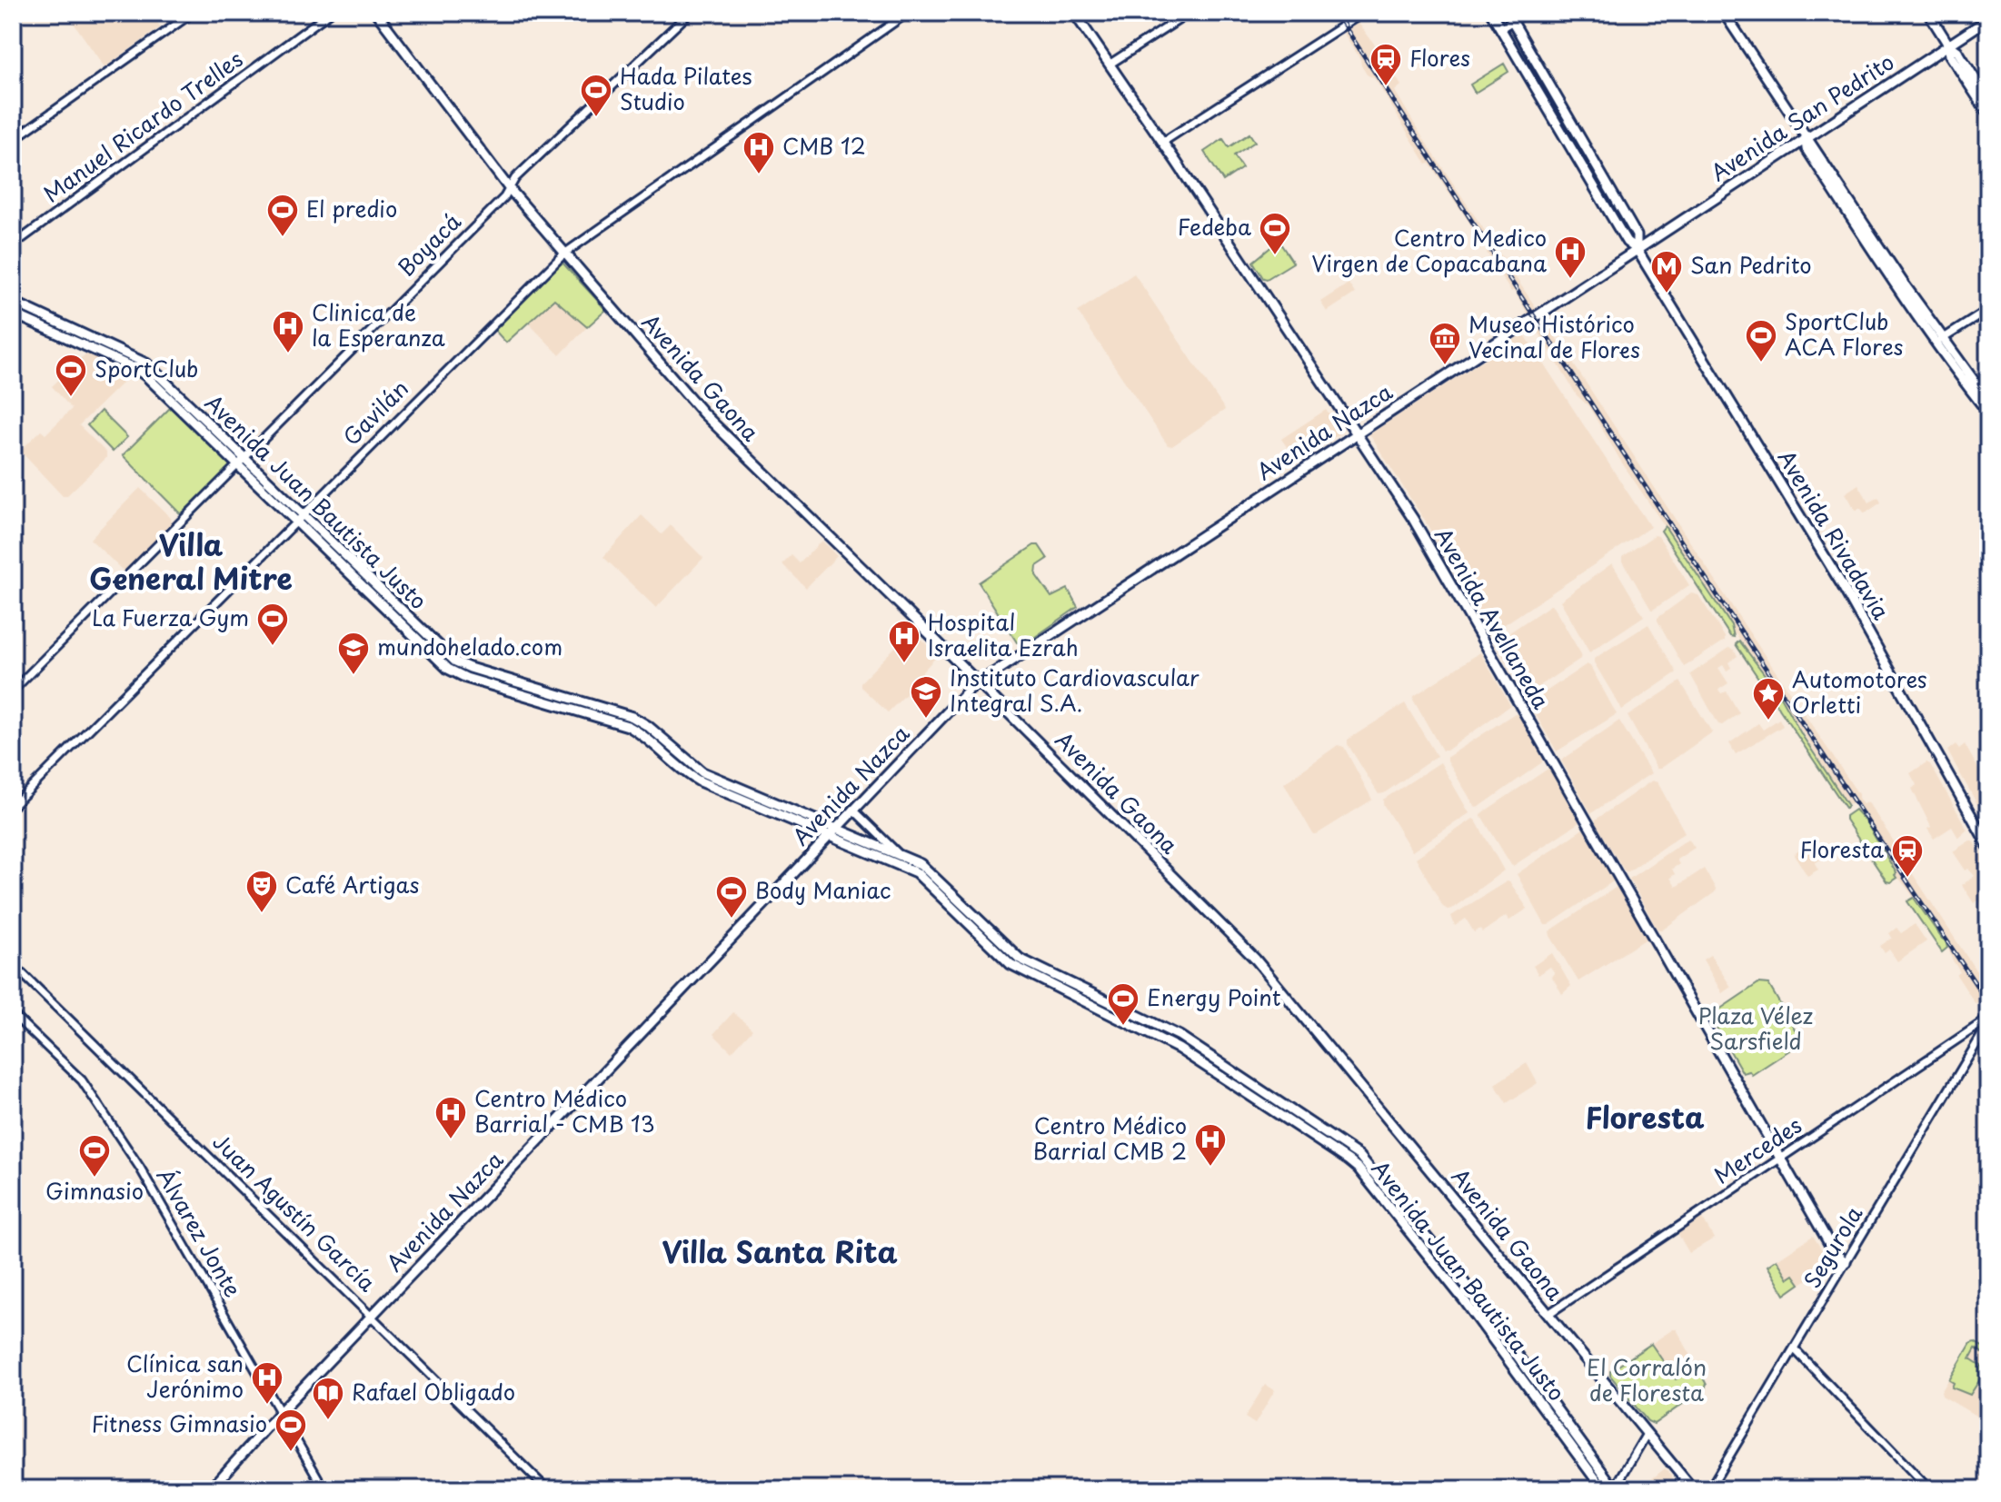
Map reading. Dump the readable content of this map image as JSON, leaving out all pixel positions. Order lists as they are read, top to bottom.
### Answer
{
  "streets": {
    "main road": [
      "Avenida San Pedrito",
      "Avenida Gaona",
      "Avenida Nazca",
      "Avenida Juan Bautista Justo",
      "Avenida Rivadavia",
      "Avenida Avellaneda"
    ],
    "street": [
      "Manuel Ricardo Trelles",
      "Boyacá",
      "Gavilán",
      "Mercedes",
      "Juan Agustín García",
      "Álvarez Jonte",
      "Segurola"
    ]
  },
  "crossings": [
    ["Avenida San Pedrito", "Avenida Nazca"],
    ["Avenida San Pedrito", "Avenida Rivadavia"],
    ["Boyacá", "Avenida Gaona"],
    ["Boyacá", "Avenida Juan Bautista Justo"],
    ["Avenida Gaona", "Gavilán"],
    ["Avenida Gaona", "Avenida Nazca"],
    ["Avenida Gaona", "Mercedes"],
    ["Gavilán", "Avenida Juan Bautista Justo"],
    ["Avenida Nazca", "Avenida Juan Bautista Justo"],
    ["Avenida Nazca", "Avenida Rivadavia"],
    ["Avenida Nazca", "Avenida Avellaneda"],
    ["Avenida Nazca", "Juan Agustín García"],
    ["Avenida Nazca", "Álvarez Jonte"],
    ["Avenida Avellaneda", "Mercedes"],
    ["Avenida Avellaneda", "Segurola"],
    ["Mercedes", "Segurola"]
  ],
  "districts": ["Villa General Mitre", "Floresta", "Villa Santa Rita"],
  "parks": ["Plaza Vélez Sarsfield", "El Corralón de Floresta"],
  "places": {
    "station": ["Flores", "Floresta"],
    "sports": [
      "Hada Pilates Studio",
      "El predio",
      "Fedeba",
      "SportClub ACA Flores",
      "SportClub",
      "La Fuerza Gym",
      "Body Maniac",
      "Energy Point",
      "Gimnasio",
      "Fitness Gimnasio"
    ],
    "hospital": [
      "CMB 12",
      "Centro Medico Virgen de Copacabana",
      "Clinica de la Esperanza",
      "Hospital Israelita Ezrah",
      "Centro Médico Barrial - CMB 13",
      "Centro Médico Barrial CMB 2",
      "Clínica san Jerónimo"
    ],
    "metro station": ["San Pedrito"],
    "museum": ["Museo Histórico Vecinal de Flores"],
    "school or university": ["mundohelado.com", "Instituto Cardiovascular Integral S.A."],
    "place": ["Automotores Orletti"],
    "theatre": ["Café Artigas"],
    "library": ["Rafael Obligado"]
  }
}
